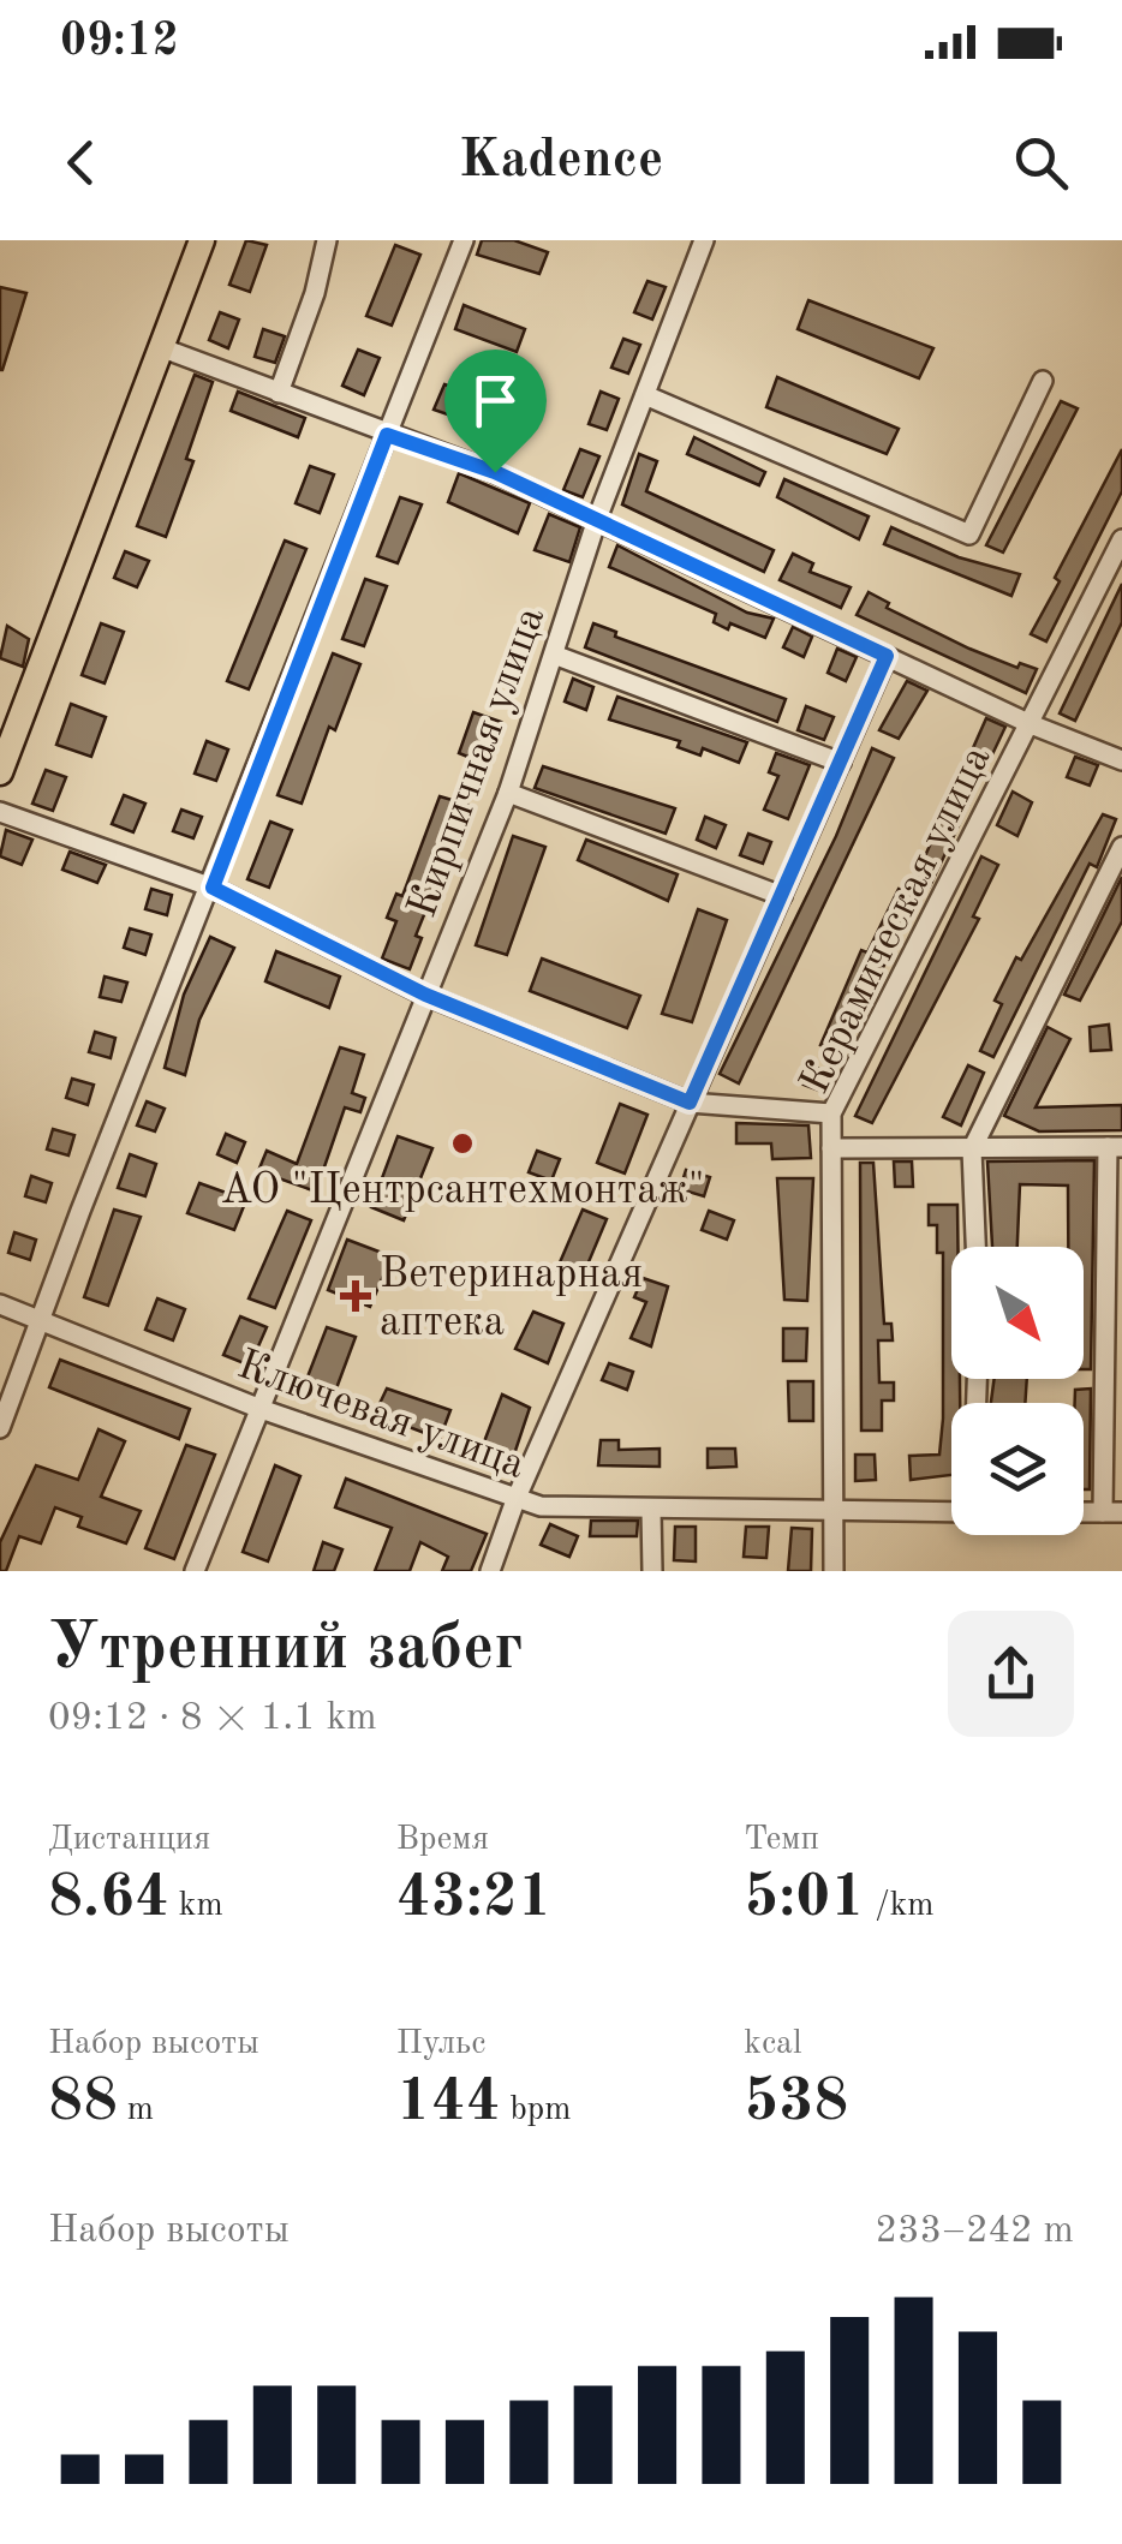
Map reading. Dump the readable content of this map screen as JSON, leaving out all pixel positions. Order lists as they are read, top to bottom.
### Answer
{
  "streets": {
    "street": ["Кирпичная улица", "Керамическая улица", "Ключевая улица"]
  },
  "crossings": [
    ["Кирпичная улица", "Ключевая улица"],
    ["Керамическая улица", "Ключевая улица"]
  ],
  "places": {
    "other": ["АО \"Центрсантехмонтаж\""],
    "health": ["Ветеринарная аптека"]
  },
  "north": "bottom right",
  "page": {
    "status": "09:12",
    "header": "Kadence",
    "heading": ["Утренний забег", "09:12 · 8 × 1.1 km"],
    "stats": [
      ["Дистанция", "8.64 km"],
      ["Время", "43:21"],
      ["Темп", "5:01 /km"],
      ["Набор высоты", "88 m"],
      ["Пульс", "144 bpm"],
      ["kcal", "538"]
    ],
    "chart": ["Набор высоты", "233–242 m"]
  }
}
